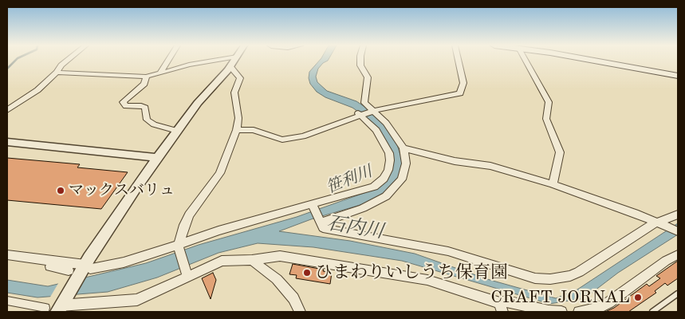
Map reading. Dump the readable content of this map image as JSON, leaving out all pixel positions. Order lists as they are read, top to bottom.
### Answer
{
  "water": ["笹利川", "石内川"],
  "places": ["マックスバリュ", "ひまわりいしうち保育園", "CRAFT JORNAL"]
}
